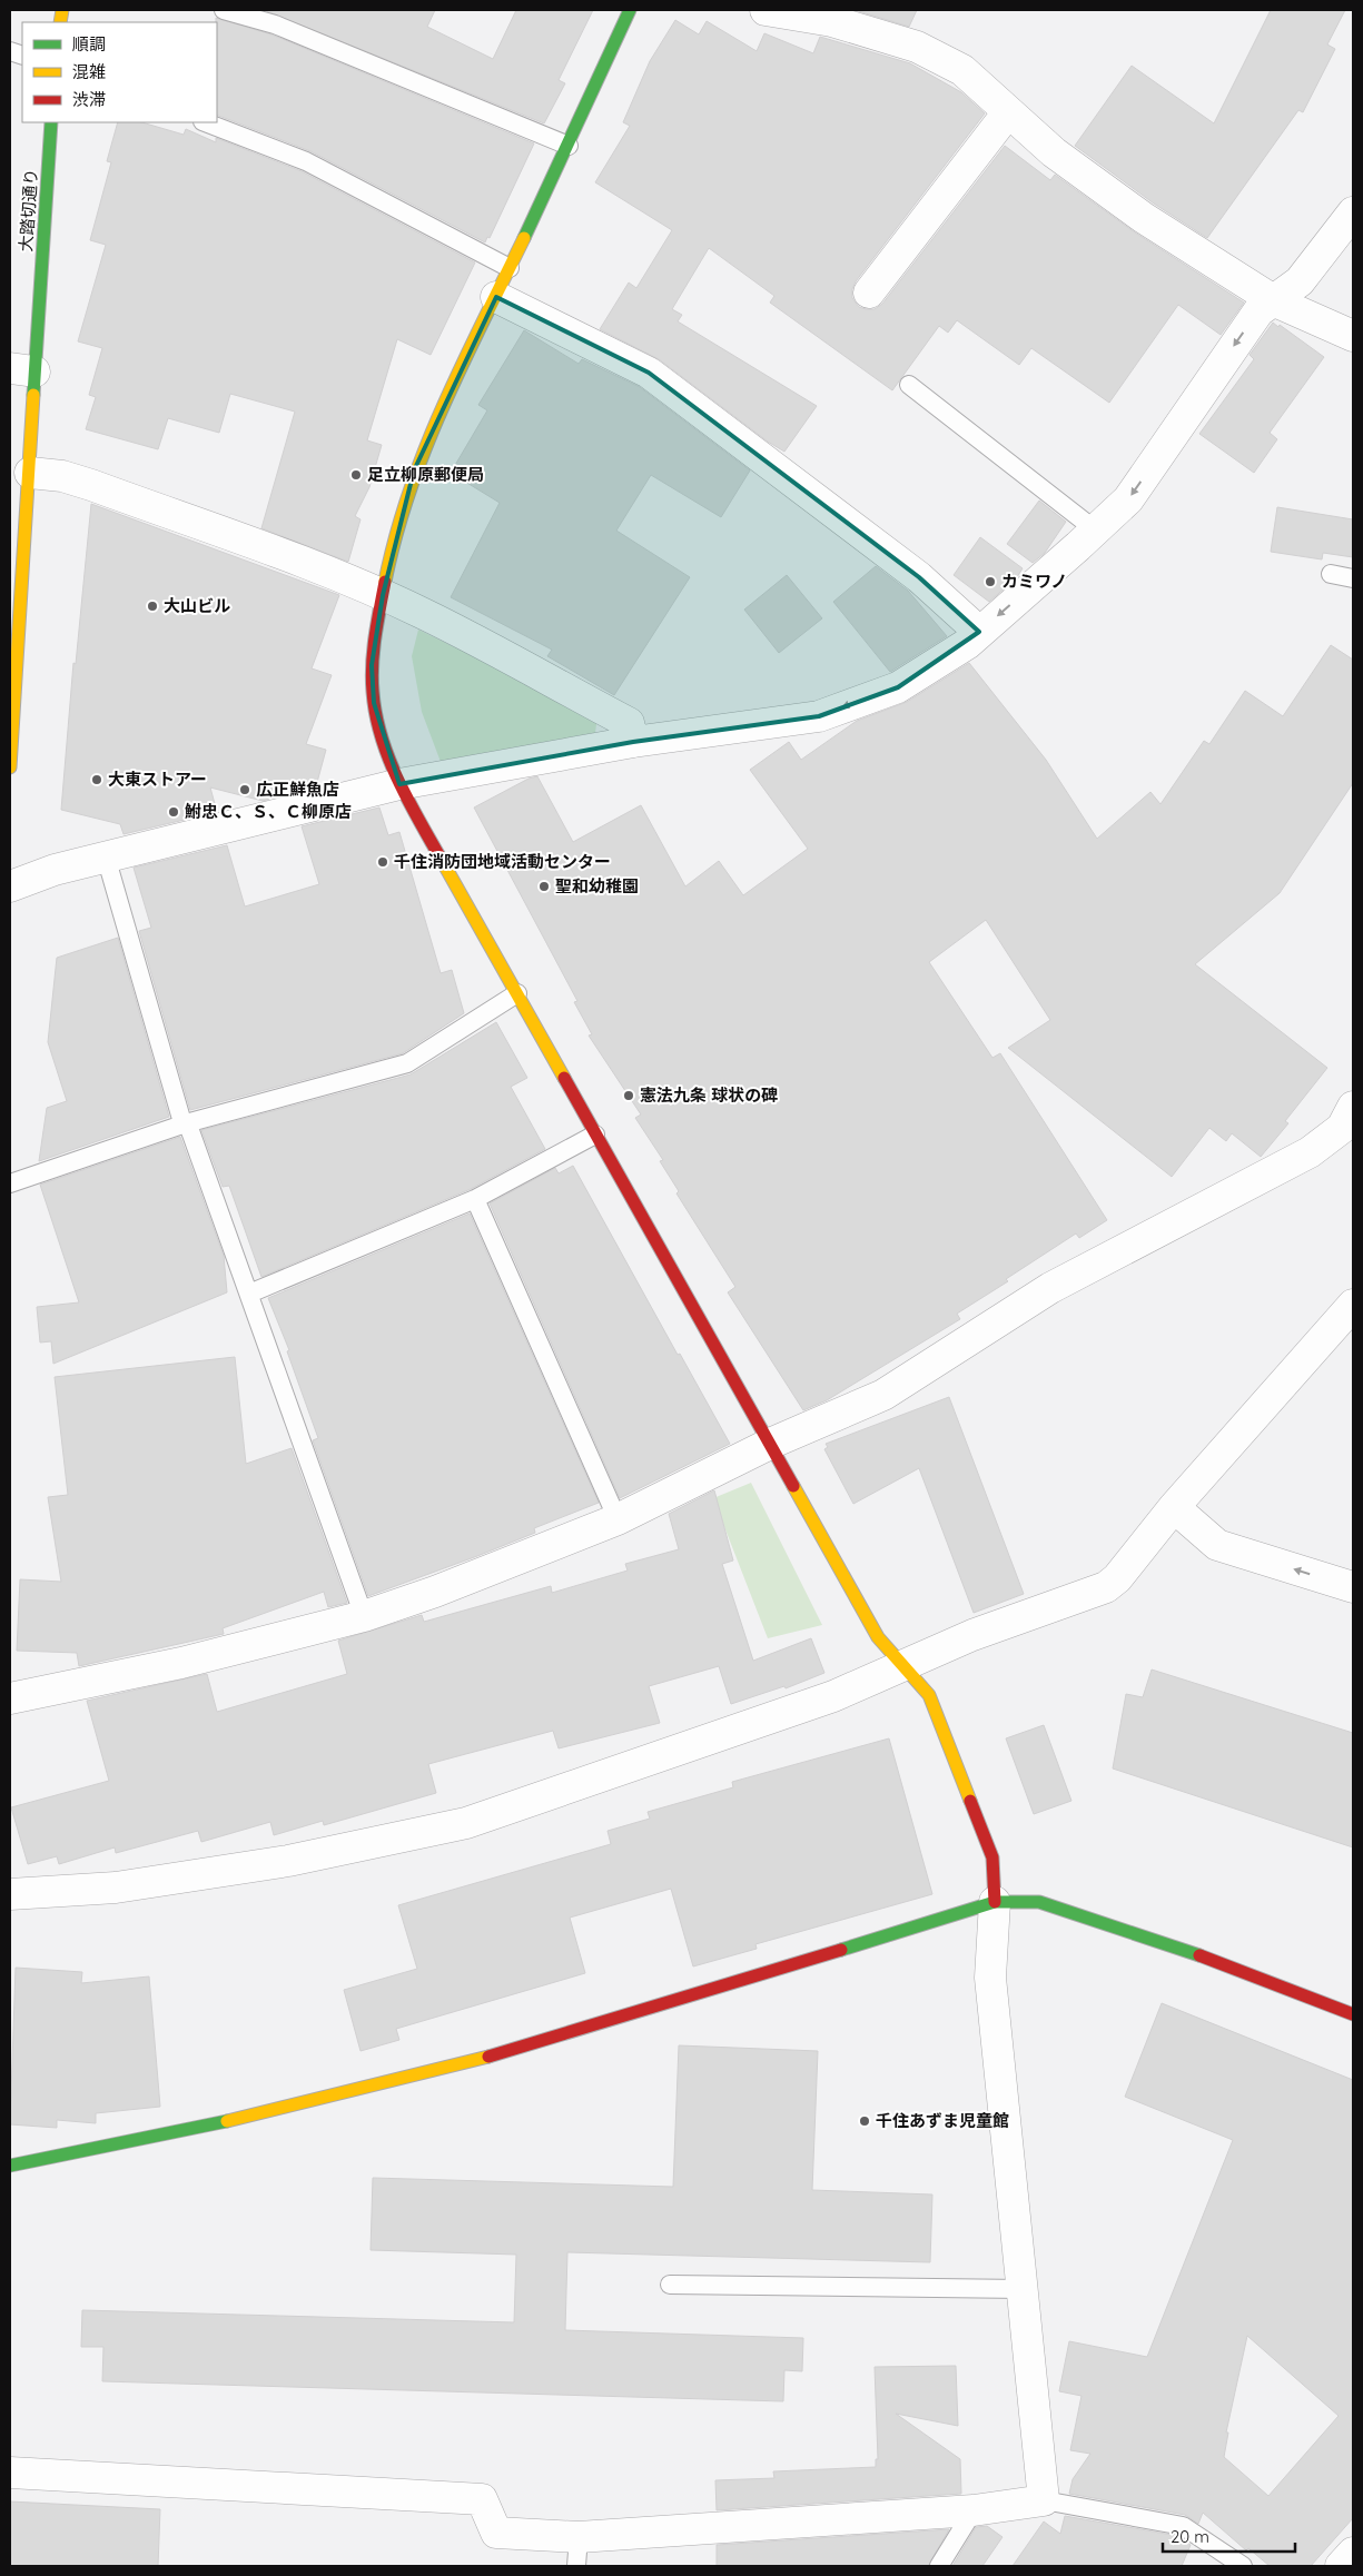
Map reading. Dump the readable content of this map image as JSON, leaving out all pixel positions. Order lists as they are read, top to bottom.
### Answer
{
  "streets": {
    "street": ["大踏切通り"]
  },
  "places": [
    "足立柳原郵便局",
    "カミワノ",
    "大山ビル",
    "大東ストアー",
    "広正鮮魚店",
    "鮒忠Ｃ、Ｓ、Ｃ柳原店",
    "千住消防団地域活動センター",
    "聖和幼稚園",
    "憲法九条 球状の碑",
    "千住あずま児童館"
  ],
  "legend": ["順調", "混雑", "渋滞"],
  "scale_bar": "20 m"
}
